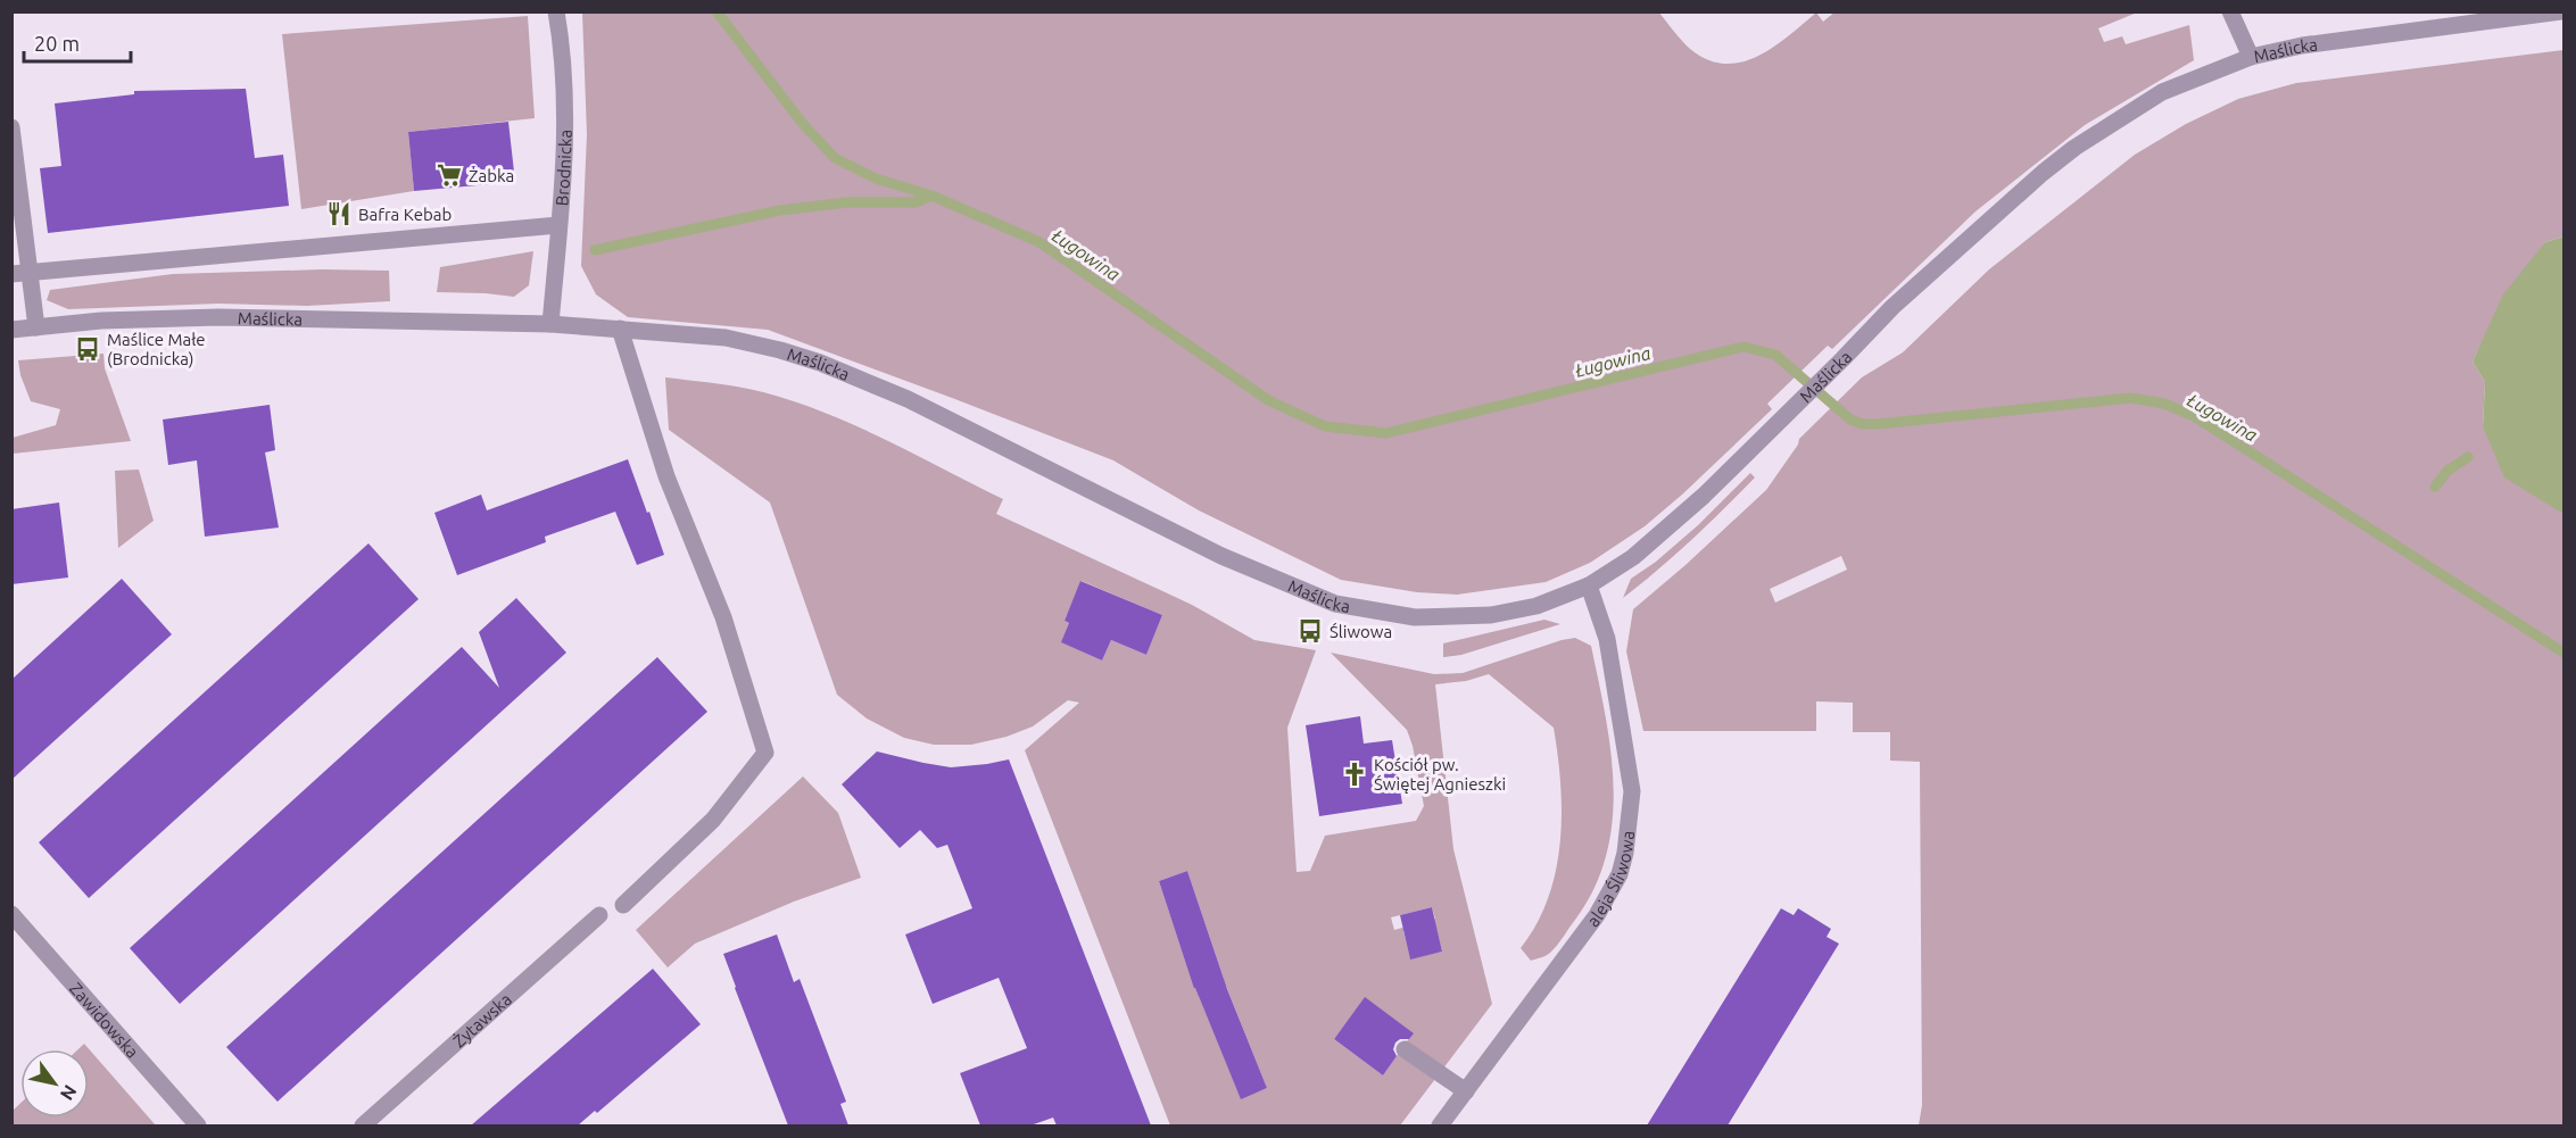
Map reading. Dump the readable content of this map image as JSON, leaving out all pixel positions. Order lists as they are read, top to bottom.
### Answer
{
  "streets": {
    "street": [
      "Maślicka",
      "Brodnicka",
      "aleja Śliwowa",
      "Zawidowska",
      "Żytawska"
    ]
  },
  "crossings": [
    ["Maślicka", "Brodnicka"],
    ["Maślicka", "aleja Śliwowa"]
  ],
  "water": ["Ługowina"],
  "places": {
    "supermarket": ["Żabka"],
    "restaurant": ["Bafra Kebab"],
    "bus stop": ["Maślice Małe (Brodnicka)", "Śliwowa"],
    "church": ["Kościół pw. Świętej Agnieszki"]
  },
  "scale_bar": "20 m",
  "north": "bottom right"
}
